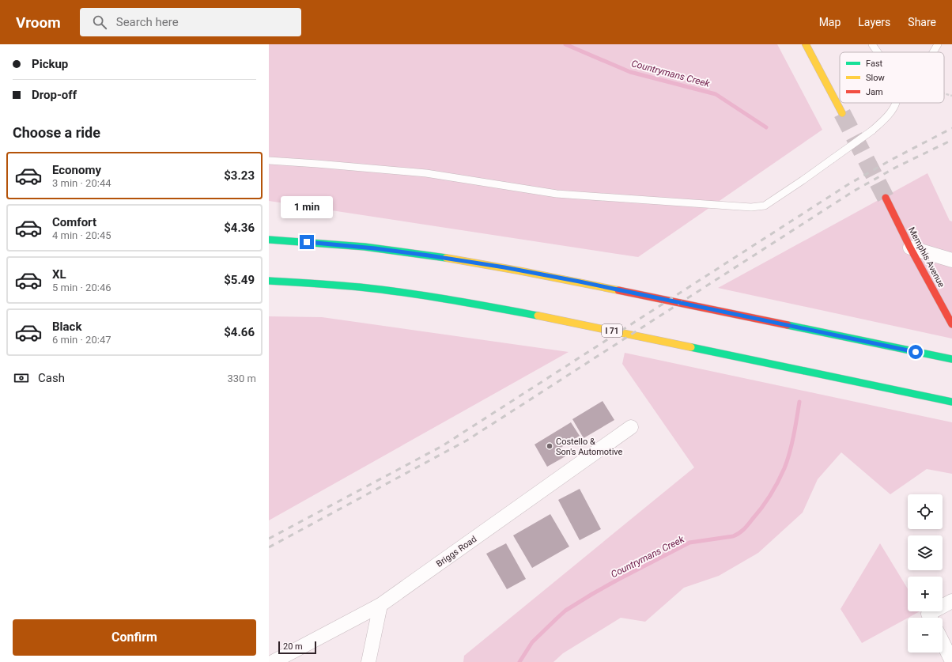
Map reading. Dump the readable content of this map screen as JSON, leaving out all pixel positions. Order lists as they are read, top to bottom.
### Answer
{
  "streets": {
    "main road": ["Memphis Avenue", "I 71"],
    "street": ["Briggs Road"]
  },
  "water": ["Countrymans Creek"],
  "places": ["Costello & Son's Automotive"],
  "legend": ["Fast", "Slow", "Jam"],
  "scale_bar": "20 m",
  "page": {
    "header": "Vroom",
    "search": "Search here",
    "nav": ["Map", "Layers", "Share"],
    "banner": ["Pickup", "Drop-off"],
    "heading": "Choose a ride",
    "list": [
      {
        "name": "Economy",
        "note": "3 min · 20:44",
        "value": "$3.23"
      },
      {
        "name": "Comfort",
        "note": "4 min · 20:45",
        "value": "$4.36"
      },
      {
        "name": "XL",
        "note": "5 min · 20:46",
        "value": "$5.49"
      },
      {
        "name": "Black",
        "note": "6 min · 20:47",
        "value": "$4.66"
      }
    ],
    "bubble": "1 min",
    "pay": ["Cash", "330 m"],
    "map_buttons": ["+", "−"],
    "buttons": "Confirm",
    "scale": "20 m"
  }
}
